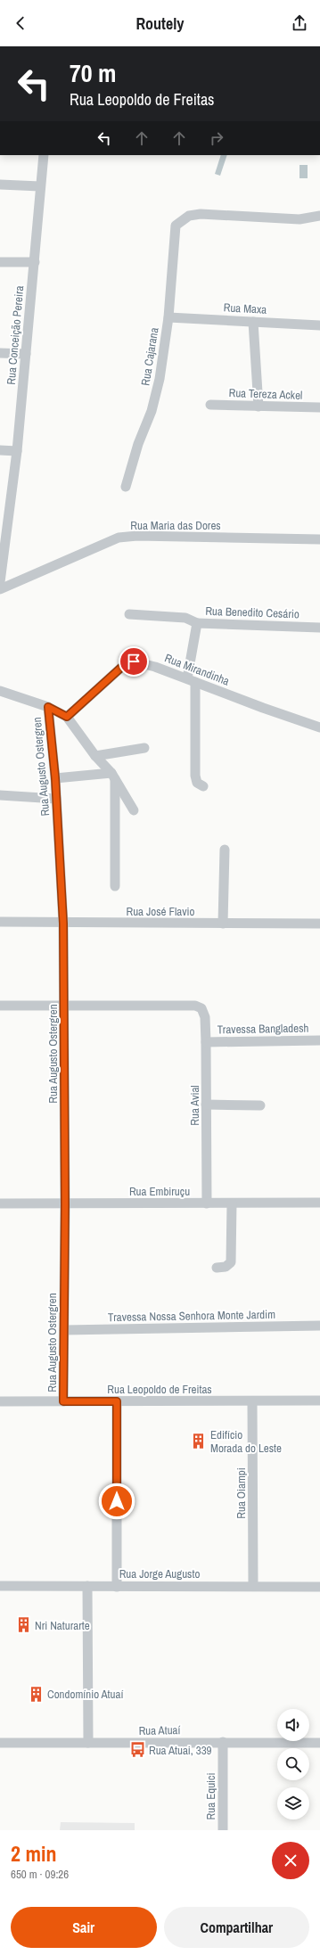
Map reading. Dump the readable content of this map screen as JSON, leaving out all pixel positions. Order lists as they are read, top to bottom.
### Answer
{
  "streets": {
    "street": [
      "Rua Maxa",
      "Rua Conceição Pereira",
      "Rua Cajarana",
      "Rua Tereza Ackel",
      "Rua Maria das Dores",
      "Rua Benedito Cesário",
      "Rua Mirandinha",
      "Rua Augusto Ostergren",
      "Rua José Flavio",
      "Travessa Bangladesh",
      "Rua Avial",
      "Rua Embiruçu",
      "Travessa Nossa Senhora Monte Jardim",
      "Rua Leopoldo de Freitas",
      "Rua Oiampi",
      "Rua Jorge Augusto",
      "Rua Atuaí",
      "Rua Equici"
    ]
  },
  "crossings": [
    ["Rua Maxa", "Rua Cajarana"],
    ["Rua Benedito Cesário", "Rua Mirandinha"],
    ["Rua Augusto Ostergren", "Rua José Flavio"],
    ["Rua Augusto Ostergren", "Rua Avial"],
    ["Rua Augusto Ostergren", "Rua Embiruçu"],
    ["Rua Augusto Ostergren", "Travessa Nossa Senhora Monte Jardim"],
    ["Rua Augusto Ostergren", "Rua Leopoldo de Freitas"],
    ["Travessa Bangladesh", "Rua Avial"],
    ["Rua Avial", "Rua Embiruçu"],
    ["Rua Leopoldo de Freitas", "Rua Oiampi"],
    ["Rua Oiampi", "Rua Jorge Augusto"],
    ["Rua Atuaí", "Rua Equici"]
  ],
  "places": {
    "building": ["Edifício Morada do Leste", "Nri Naturarte", "Condomínio Atuaí"],
    "bus stop": ["Rua Atuai, 339"]
  },
  "page": {
    "header": "Routely",
    "turn": ["70 m", "Rua Leopoldo de Freitas"],
    "heading": ["2 min", "650 m · 09:26"],
    "buttons": ["Sair", "Compartilhar"]
  }
}
